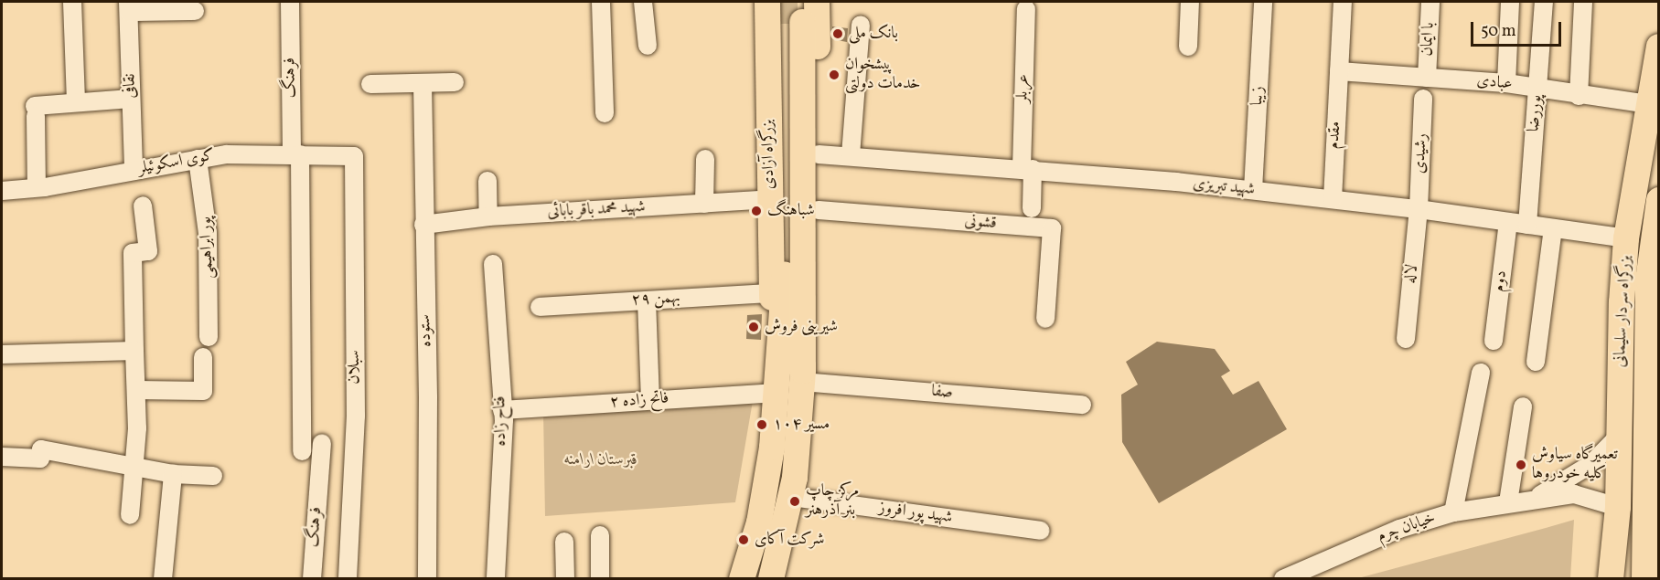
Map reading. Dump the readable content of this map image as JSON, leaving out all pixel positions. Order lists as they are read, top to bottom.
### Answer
{
  "streets": {
    "highway": ["بزرگراه آزادی", "بزرگراه سردار سلیمانی"],
    "street": [
      "با ایمان",
      "فرهنگ",
      "عبادی",
      "نقافی",
      "عربلر",
      "زیبا",
      "پوررضا",
      "مقدم",
      "رشیدی",
      "کوی اسکوئیلر",
      "شهید تبریزی",
      "شهید محمد باقر بابائی",
      "قشونی",
      "پور ابراهیمی",
      "لاله",
      "دوم",
      "۲۹ بهمن",
      "ستوده",
      "سبلان",
      "صفا",
      "فاتح زاده ۲",
      "فتاح زاده",
      "شهید پور افروز",
      "خیابان چرم"
    ]
  },
  "crossings": [
    ["با ایمان", "عبادی"],
    ["فرهنگ", "کوی اسکوئیلر"],
    ["عبادی", "پوررضا"],
    ["عبادی", "مقدم"],
    ["عبادی", "بزرگراه سردار سلیمانی"],
    ["نقافی", "کوی اسکوئیلر"],
    ["عربلر", "شهید تبریزی"],
    ["زیبا", "شهید تبریزی"],
    ["پوررضا", "شهید تبریزی"],
    ["مقدم", "شهید تبریزی"],
    ["رشیدی", "شهید تبریزی"],
    ["رشیدی", "لاله"],
    ["بزرگراه آزادی", "شهید تبریزی"],
    ["بزرگراه آزادی", "شهید محمد باقر بابائی"],
    ["بزرگراه آزادی", "قشونی"],
    ["بزرگراه آزادی", "۲۹ بهمن"],
    ["بزرگراه آزادی", "صفا"],
    ["بزرگراه آزادی", "فاتح زاده ۲"],
    ["بزرگراه آزادی", "شهید پور افروز"],
    ["کوی اسکوئیلر", "پور ابراهیمی"],
    ["کوی اسکوئیلر", "سبلان"],
    ["شهید تبریزی", "لاله"],
    ["شهید تبریزی", "دوم"],
    ["شهید تبریزی", "بزرگراه سردار سلیمانی"],
    ["شهید محمد باقر بابائی", "ستوده"],
    ["بزرگراه سردار سلیمانی", "خیابان چرم"],
    ["صفا", "فاتح زاده ۲"],
    ["فاتح زاده ۲", "فتاح زاده"]
  ],
  "parks": ["قبرستان ارامنه"],
  "places": [
    "بانک ملی",
    "پیشخوان خدمات دولتی",
    "شباهنگ",
    "شیرینی فروش",
    "مسیر ۱۰۴",
    "تعمیرگاه سیاوش کلیه خودروها",
    "مرکز چاپ بنر آذرهنر",
    "شرکت آکای"
  ],
  "scale_bar": "50 m"
}
